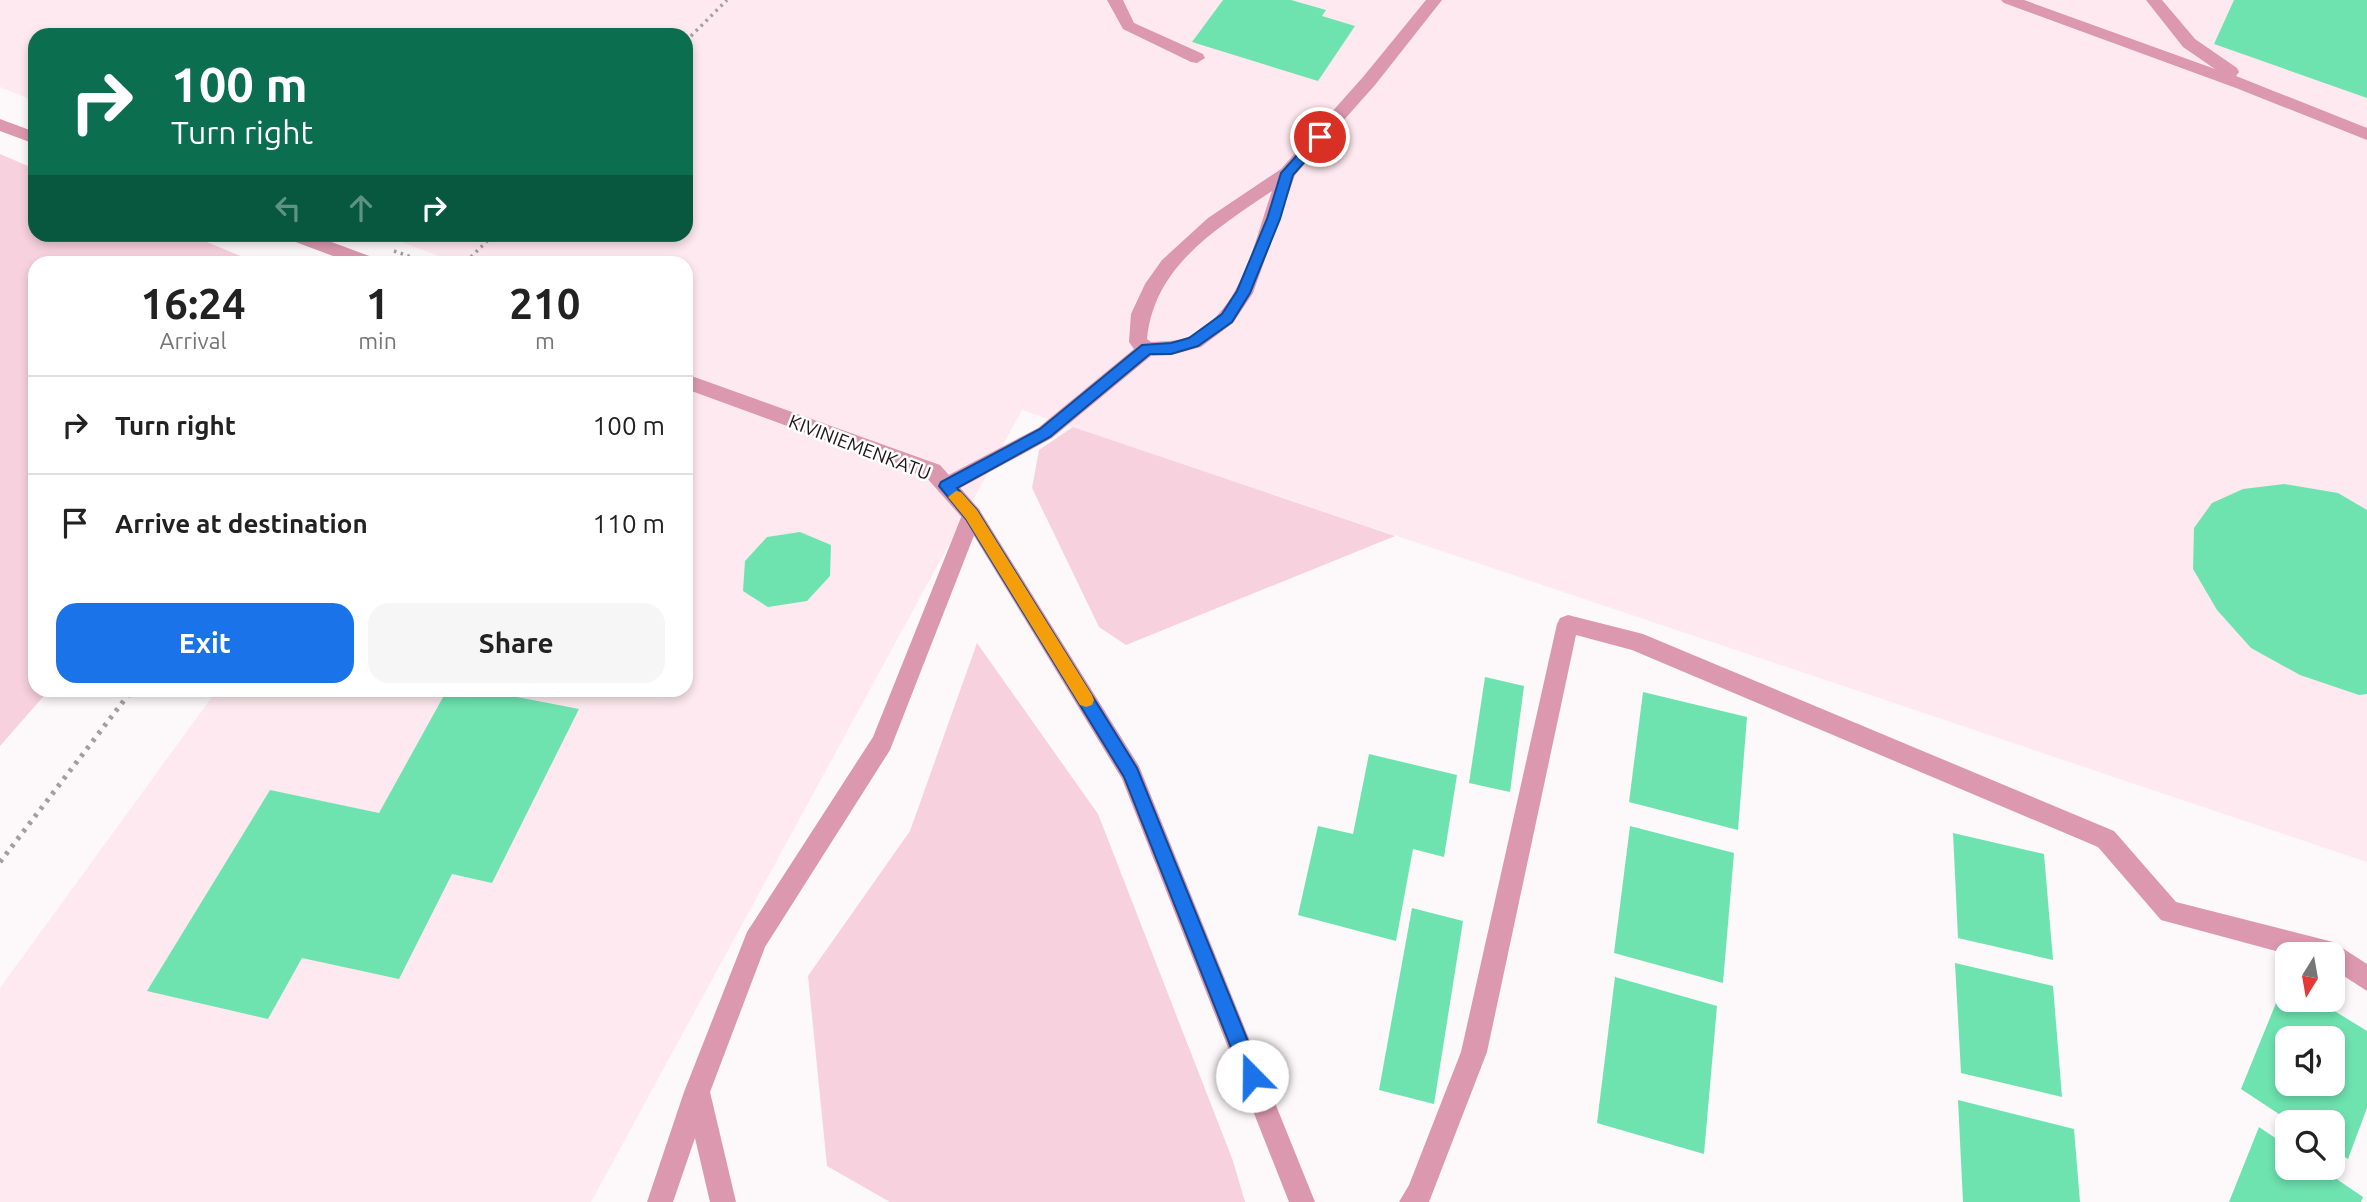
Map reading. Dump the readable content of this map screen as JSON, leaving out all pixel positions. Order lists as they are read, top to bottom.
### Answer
{
  "streets": {
    "street": ["KIVINIEMENKATU"]
  },
  "north": "bottom",
  "page": {
    "turn": ["100 m", "Turn right"],
    "eta": [
      "16:24",
      "Arrival",
      "1",
      "min",
      "210",
      "m"
    ],
    "list": [
      {
        "name": "Turn right",
        "value": "100 m"
      },
      {
        "name": "Arrive at destination",
        "value": "110 m"
      }
    ],
    "buttons": ["Exit", "Share"]
  }
}
